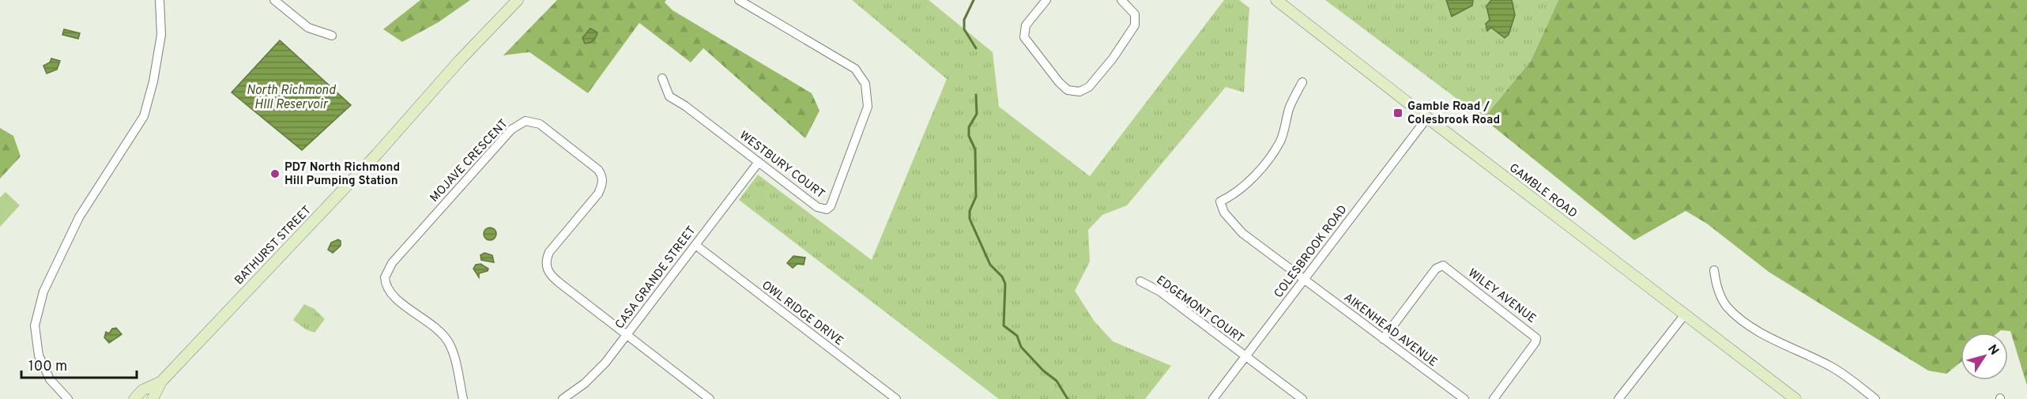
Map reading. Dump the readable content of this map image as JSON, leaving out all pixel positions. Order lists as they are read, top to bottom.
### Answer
{
  "streets": {
    "main road": ["GAMBLE ROAD", "BATHURST STREET"],
    "street": [
      "MOJAVE CRESCENT",
      "WESTBURY COURT",
      "COLESBROOK ROAD",
      "CASA GRANDE STREET",
      "WILEY AVENUE",
      "EDGEMONT COURT",
      "OWL RIDGE DRIVE",
      "AIKENHEAD AVENUE"
    ]
  },
  "crossings": [
    ["MOJAVE CRESCENT", "CASA GRANDE STREET"],
    ["WESTBURY COURT", "CASA GRANDE STREET"],
    ["GAMBLE ROAD", "COLESBROOK ROAD"],
    ["COLESBROOK ROAD", "EDGEMONT COURT"],
    ["COLESBROOK ROAD", "AIKENHEAD AVENUE"],
    ["CASA GRANDE STREET", "OWL RIDGE DRIVE"],
    ["WILEY AVENUE", "AIKENHEAD AVENUE"]
  ],
  "water": ["North Richmond HIll Reservoir"],
  "places": {
    "transit": ["Gamble Road / Colesbrook Road"],
    "other": ["PD7 North Richmond Hill Pumping Station"]
  },
  "scale_bar": "100 m",
  "north": "top right"
}
